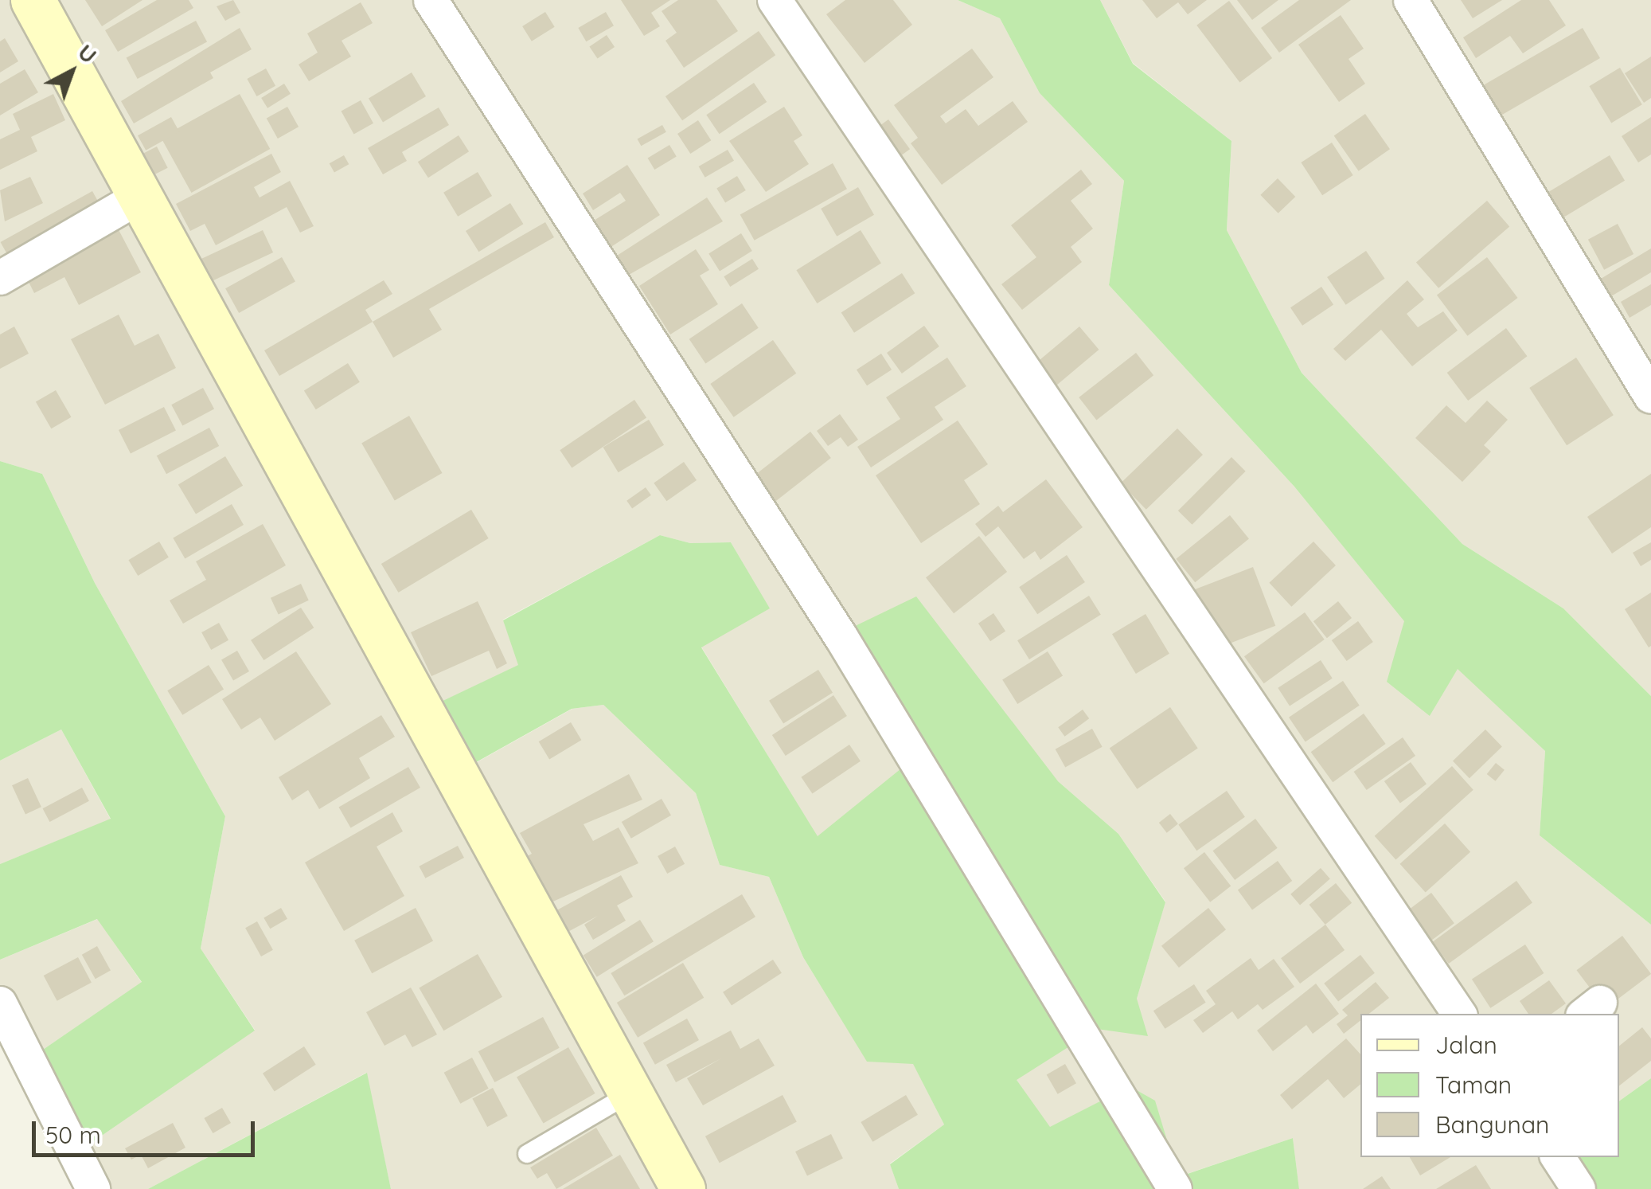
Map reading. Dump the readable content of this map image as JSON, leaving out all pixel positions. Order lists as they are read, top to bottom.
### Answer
{
  "legend": ["Jalan", "Taman", "Bangunan"],
  "scale_bar": "50 m",
  "north": "top right"
}
